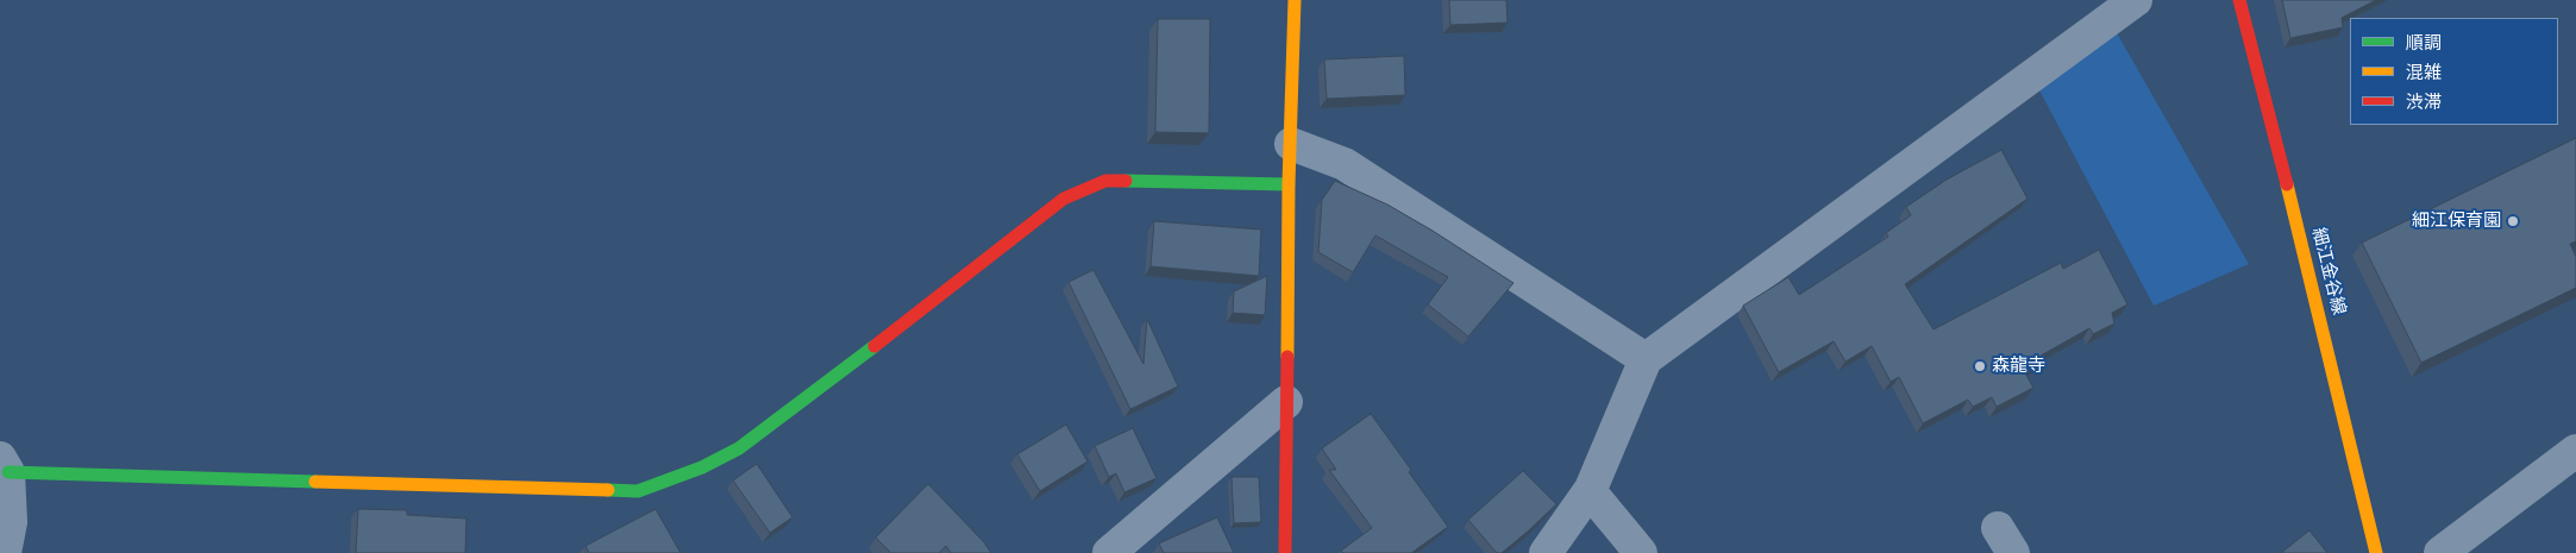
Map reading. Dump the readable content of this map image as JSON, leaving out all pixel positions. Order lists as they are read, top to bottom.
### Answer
{
  "streets": {
    "street": ["細江金谷線"]
  },
  "places": ["細江保育園", "森龍寺"],
  "legend": ["順調", "混雑", "渋滞"]
}
